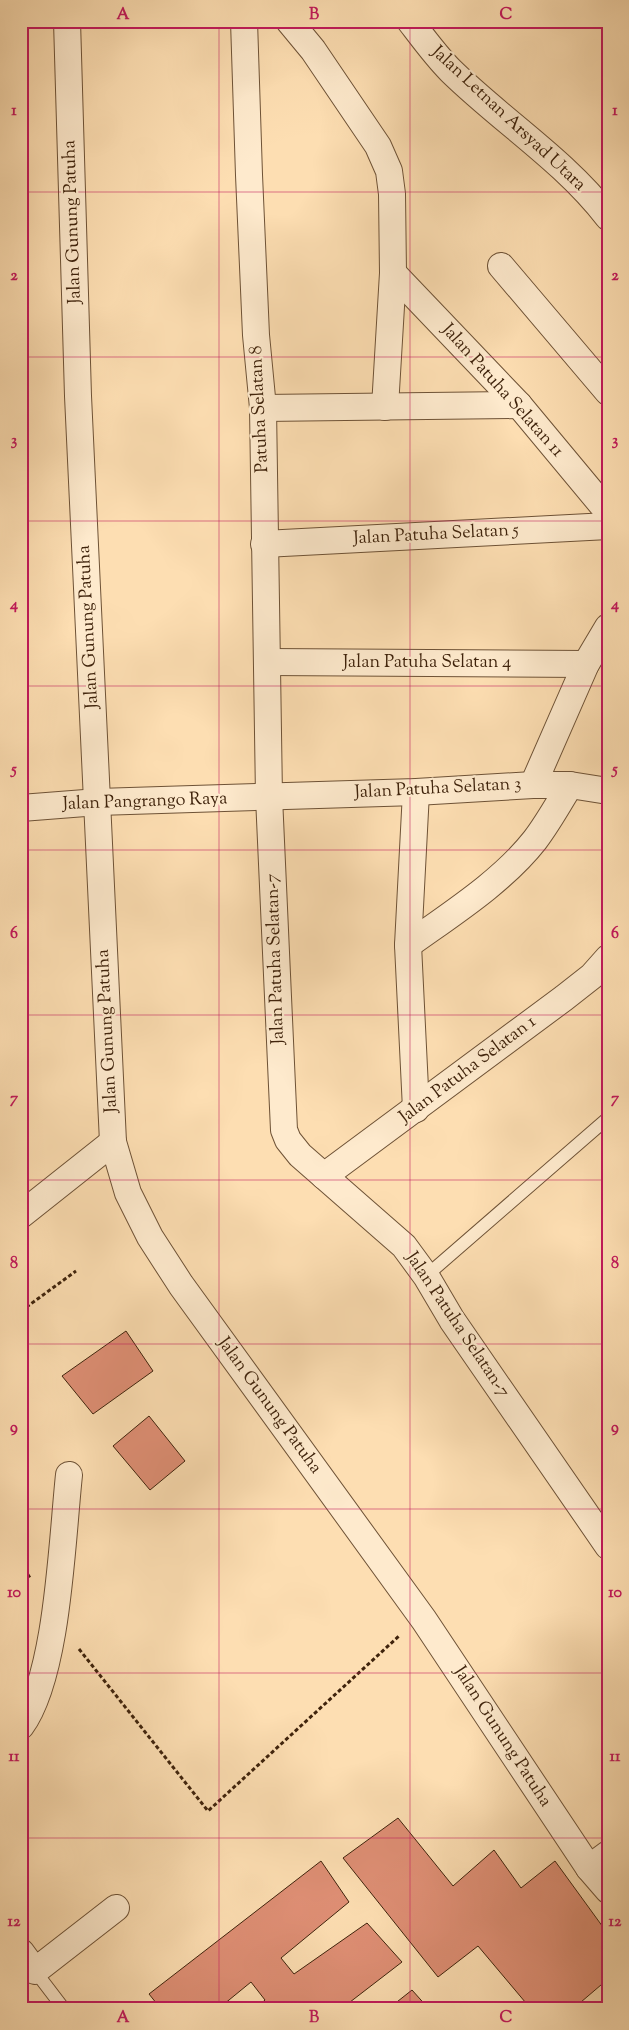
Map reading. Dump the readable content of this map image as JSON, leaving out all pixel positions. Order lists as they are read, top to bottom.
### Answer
{
  "streets": {
    "street": [
      "Jalan Letnan Arsyad Utara",
      "Jalan Gunung Patuha",
      "Jalan Patuha Selatan 11",
      "Patuha Selatan 8",
      "Jalan Patuha Selatan 5",
      "Jalan Patuha Selatan 4",
      "Jalan Patuha Selatan 3",
      "Jalan Pangrango Raya",
      "Jalan Patuha Selatan-7",
      "Jalan Patuha Selatan 1"
    ]
  },
  "crossings": [
    ["Jalan Gunung Patuha", "Jalan Pangrango Raya"],
    ["Patuha Selatan 8", "Jalan Patuha Selatan 5"],
    ["Patuha Selatan 8", "Jalan Patuha Selatan 4"],
    ["Patuha Selatan 8", "Jalan Patuha Selatan 3"],
    ["Patuha Selatan 8", "Jalan Pangrango Raya"],
    ["Patuha Selatan 8", "Jalan Patuha Selatan-7"],
    ["Jalan Patuha Selatan 3", "Jalan Pangrango Raya"],
    ["Jalan Patuha Selatan 3", "Jalan Patuha Selatan-7"],
    ["Jalan Pangrango Raya", "Jalan Patuha Selatan-7"],
    ["Jalan Patuha Selatan-7", "Jalan Patuha Selatan 1"]
  ],
  "grid": {
    "columns": ["A", "B", "C"],
    "rows": [
      "1",
      "2",
      "3",
      "4",
      "5",
      "6",
      "7",
      "8",
      "9",
      "10",
      "11",
      "12"
    ]
  }
}
